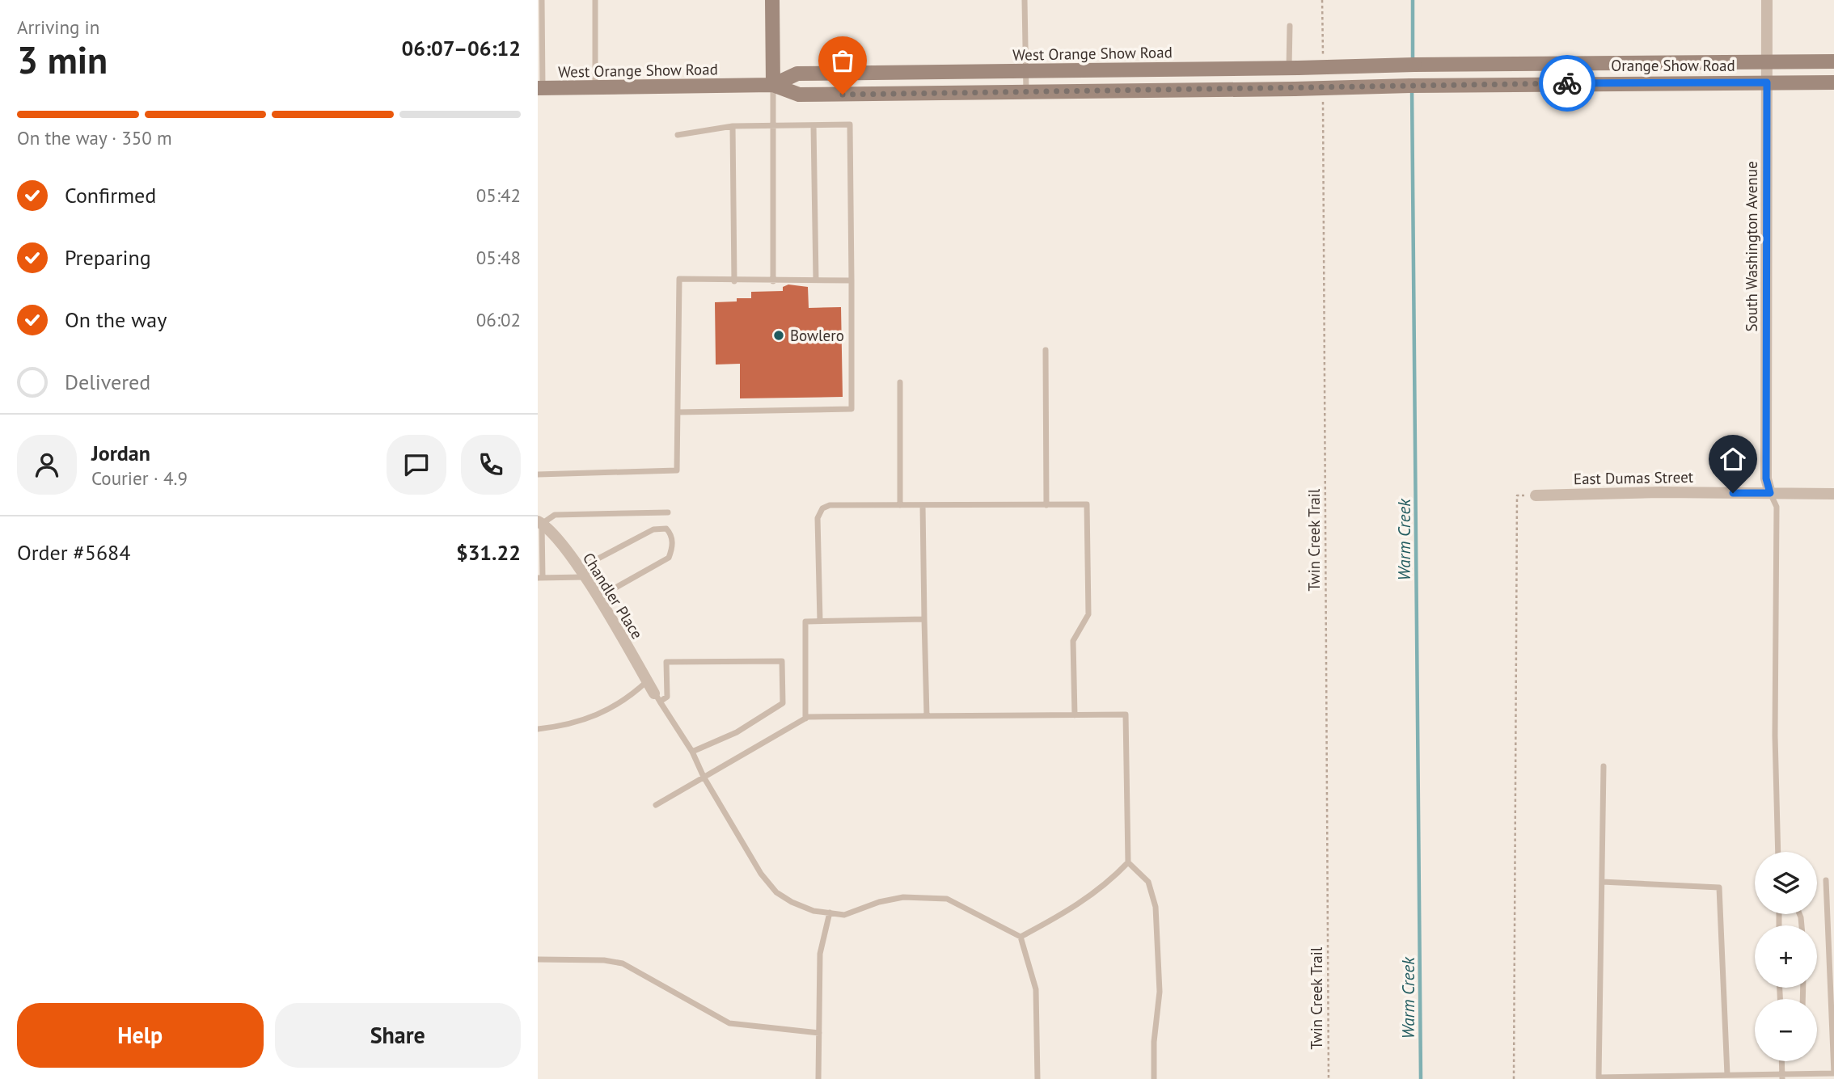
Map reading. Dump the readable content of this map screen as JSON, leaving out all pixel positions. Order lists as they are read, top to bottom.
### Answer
{
  "streets": {
    "main road": ["West Orange Show Road", "Orange Show Road"],
    "street": ["South Washington Avenue", "East Dumas Street", "Chandler Place"],
    "path": ["Twin Creek Trail"]
  },
  "crossings": [
    ["West Orange Show Road", "Orange Show Road"],
    ["Orange Show Road", "South Washington Avenue"],
    ["South Washington Avenue", "East Dumas Street"]
  ],
  "water": ["Warm Creek"],
  "places": ["Bowlero"],
  "page": {
    "heading": ["3 min", "Arriving in", "06:07–06:12"],
    "panel": [
      "Jordan",
      "Courier · 4.9",
      "Order #5684",
      "$31.22"
    ],
    "bar": "On the way · 350 m",
    "list": [
      ["Confirmed", "05:42"],
      ["Preparing", "05:48"],
      ["On the way", "06:02"],
      "Delivered"
    ],
    "map_buttons": ["+", "−"],
    "buttons": ["Help", "Share"]
  }
}
